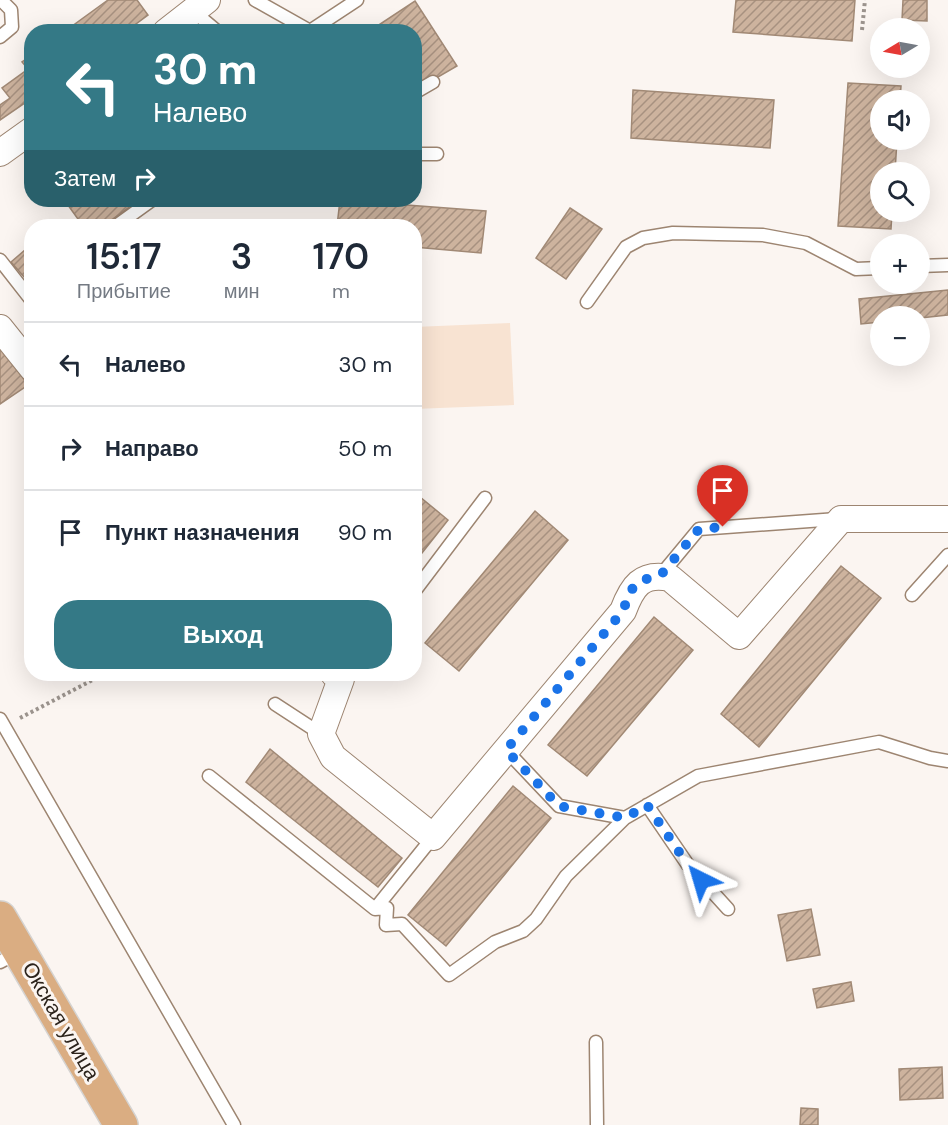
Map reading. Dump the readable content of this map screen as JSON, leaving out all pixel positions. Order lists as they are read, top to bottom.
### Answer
{
  "streets": {
    "main road": ["Окская улица"]
  },
  "north": "left",
  "page": {
    "map_buttons": ["+", "−"],
    "turn": ["30 m", "Налево"],
    "then": "Затем",
    "eta": [
      "15:17",
      "Прибытие",
      "3",
      "мин",
      "170",
      "m"
    ],
    "list": [
      {
        "name": "Налево",
        "value": "30 m"
      },
      {
        "name": "Направо",
        "value": "50 m"
      },
      {
        "name": "Пункт назначения",
        "value": "90 m"
      }
    ],
    "buttons": "Выход"
  }
}
